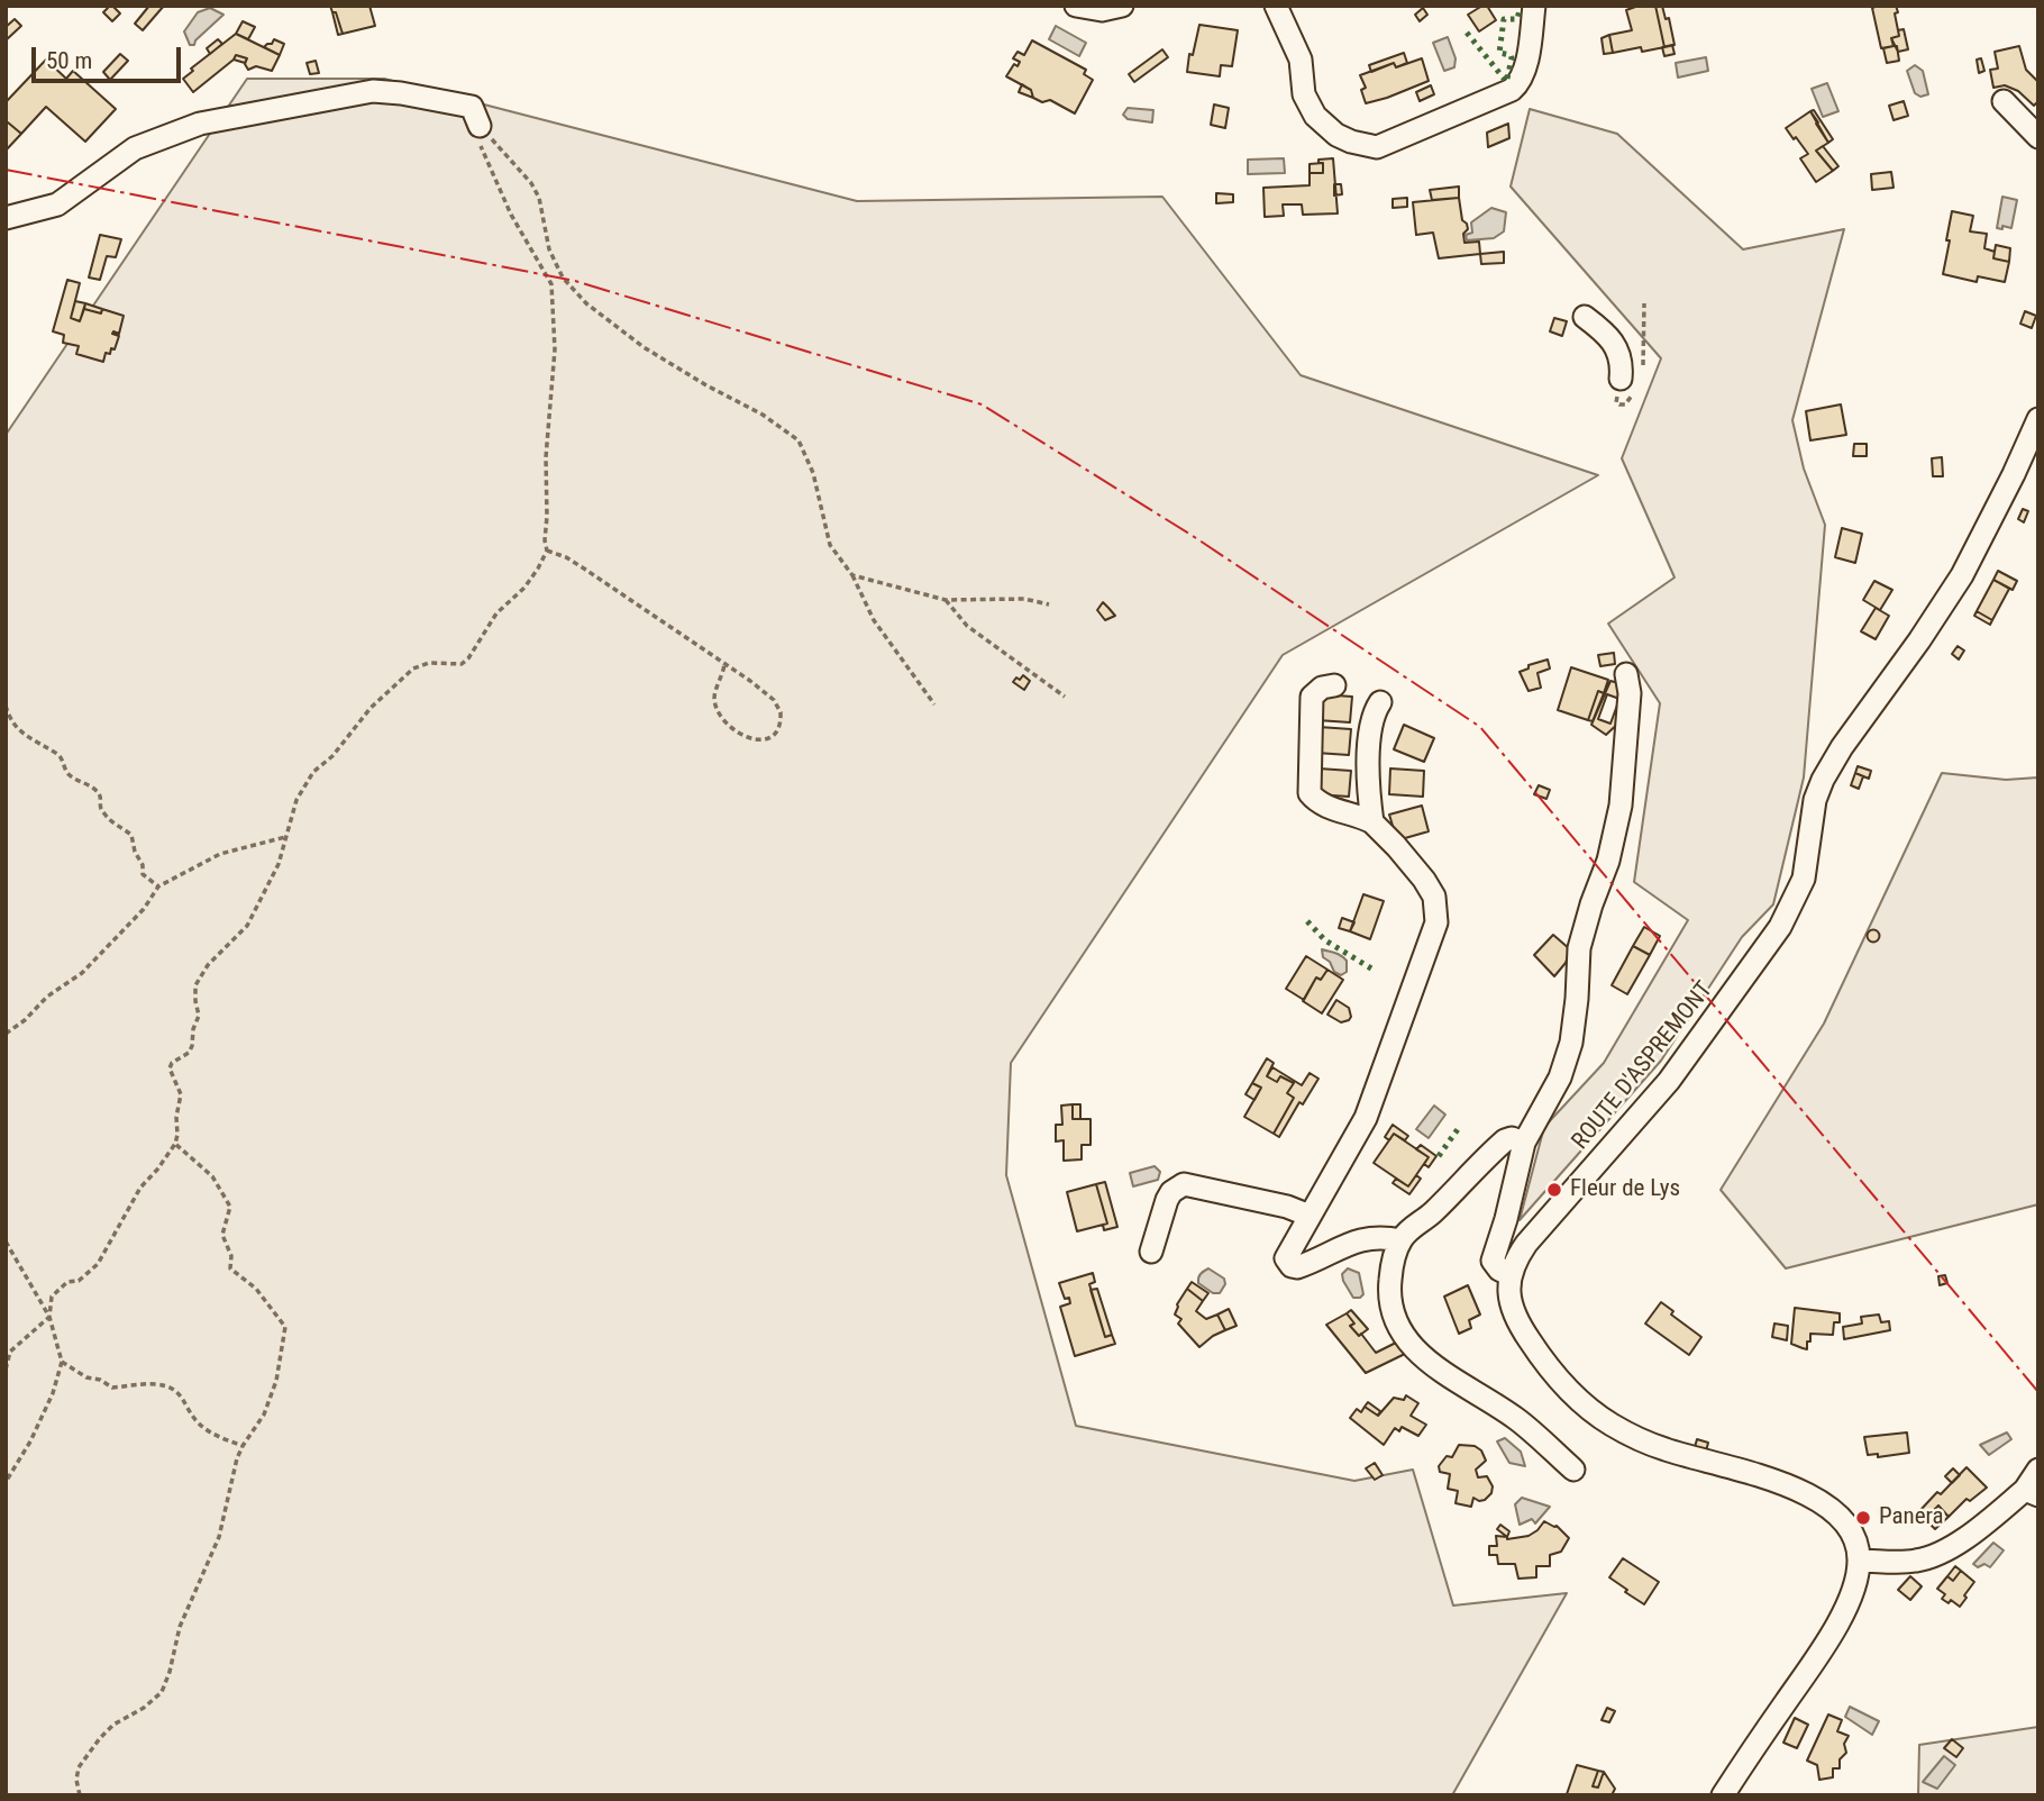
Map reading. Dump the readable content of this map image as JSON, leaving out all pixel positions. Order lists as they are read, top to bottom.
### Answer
{
  "streets": {
    "street": ["ROUTE D'ASPREMONT"]
  },
  "places": ["Fleur de Lys", "Panera"],
  "scale_bar": "50 m"
}
